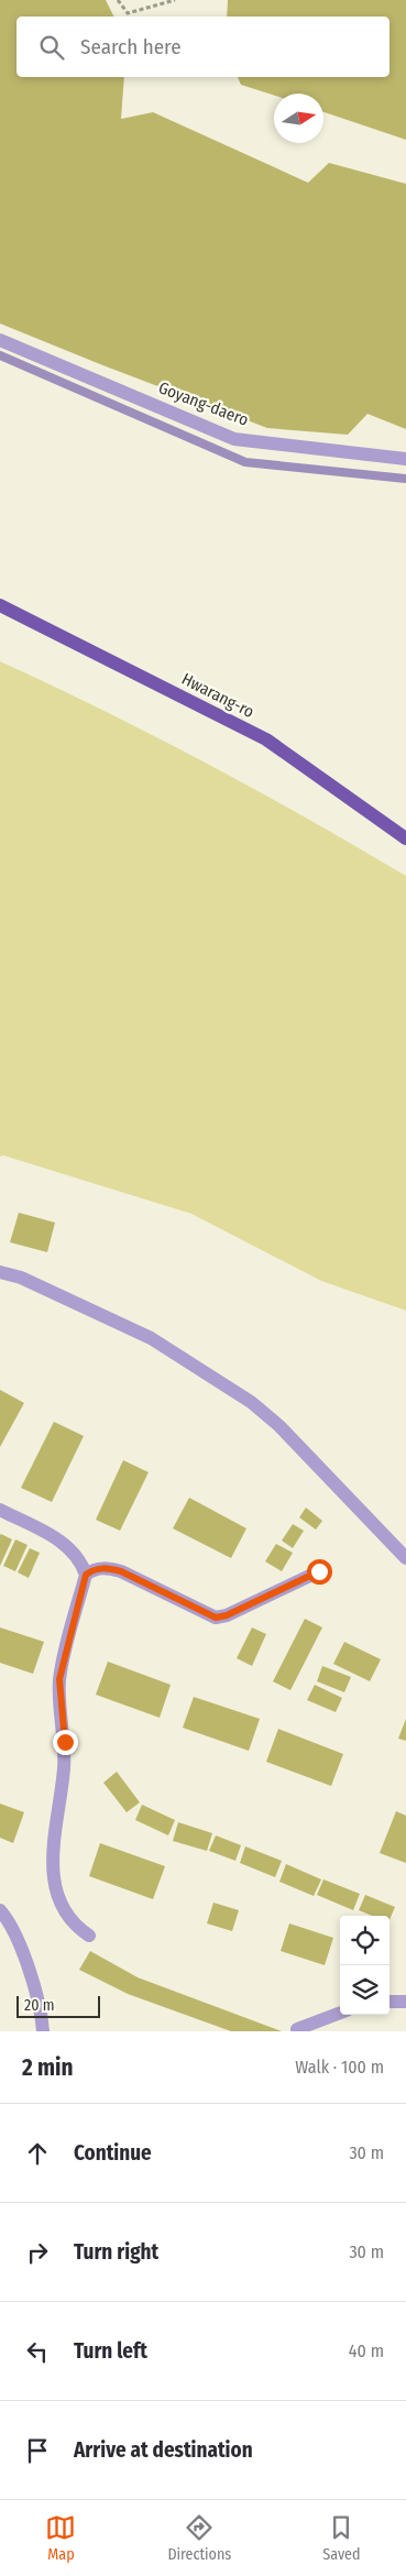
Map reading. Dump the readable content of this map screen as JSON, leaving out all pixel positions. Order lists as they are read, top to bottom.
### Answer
{
  "streets": {
    "main road": ["Hwarang-ro"],
    "street": ["Goyang-daero"]
  },
  "scale_bar": "20 m",
  "north": "right",
  "page": {
    "search": "Search here",
    "scale": "20 m",
    "heading": ["2 min", "Walk · 100 m"],
    "list": [
      ["Continue", "30 m"],
      ["Turn right", "30 m"],
      ["Turn left", "40 m"],
      "Arrive at destination"
    ],
    "nav": ["Map", "Directions", "Saved"]
  }
}
